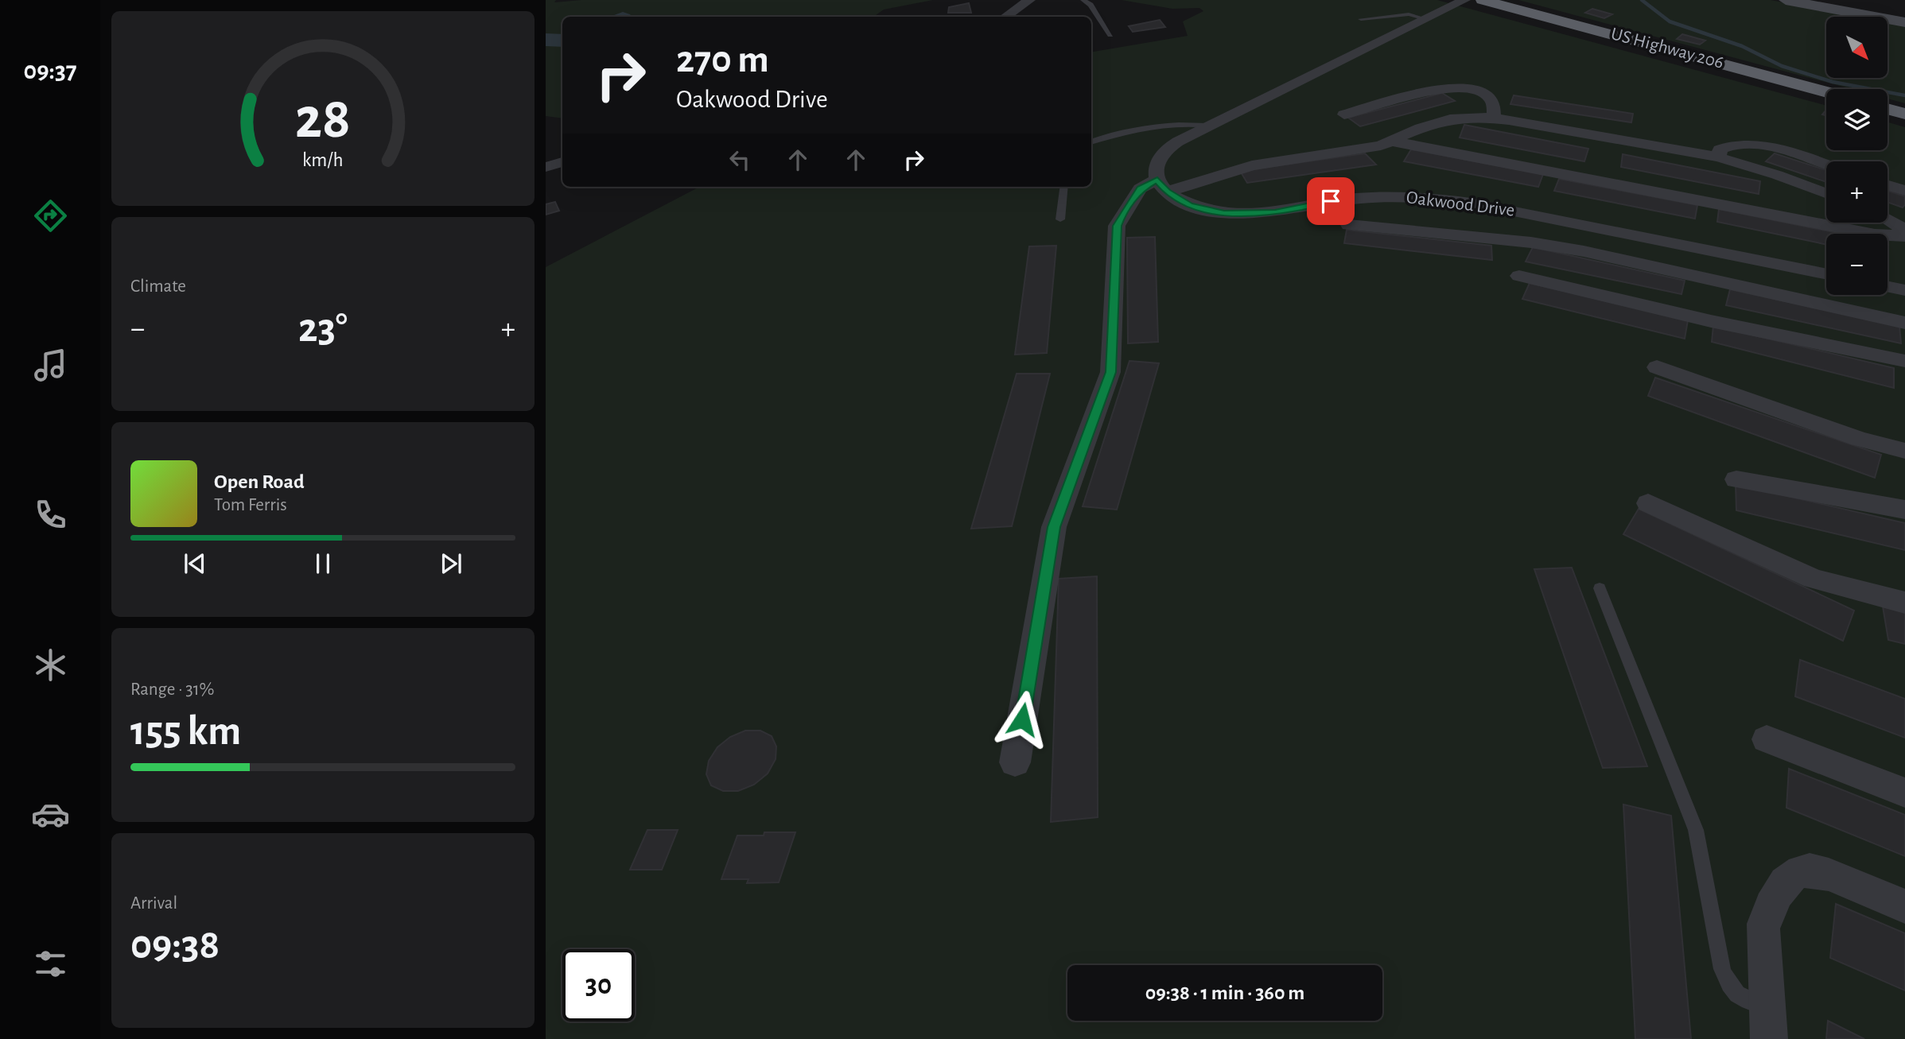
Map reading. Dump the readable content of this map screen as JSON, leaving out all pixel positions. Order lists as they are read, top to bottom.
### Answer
{
  "streets": {
    "highway": ["US Highway 206"],
    "street": ["Oakwood Drive"]
  },
  "north": "bottom right",
  "page": {
    "tabs": "09:37",
    "map_buttons": ["+", "−"],
    "turn": ["270 m", "Oakwood Drive"],
    "tile": [
      "Climate",
      ["Range · 31%", "155 km"],
      ["Arrival", "09:38"]
    ],
    "heat": ["−", "23°", "+"],
    "song": ["Open Road", "Tom Ferris"],
    "limit": "30",
    "trip": "09:38 · 1 min · 360 m",
    "gauge": ["28", "km/h"]
  }
}
